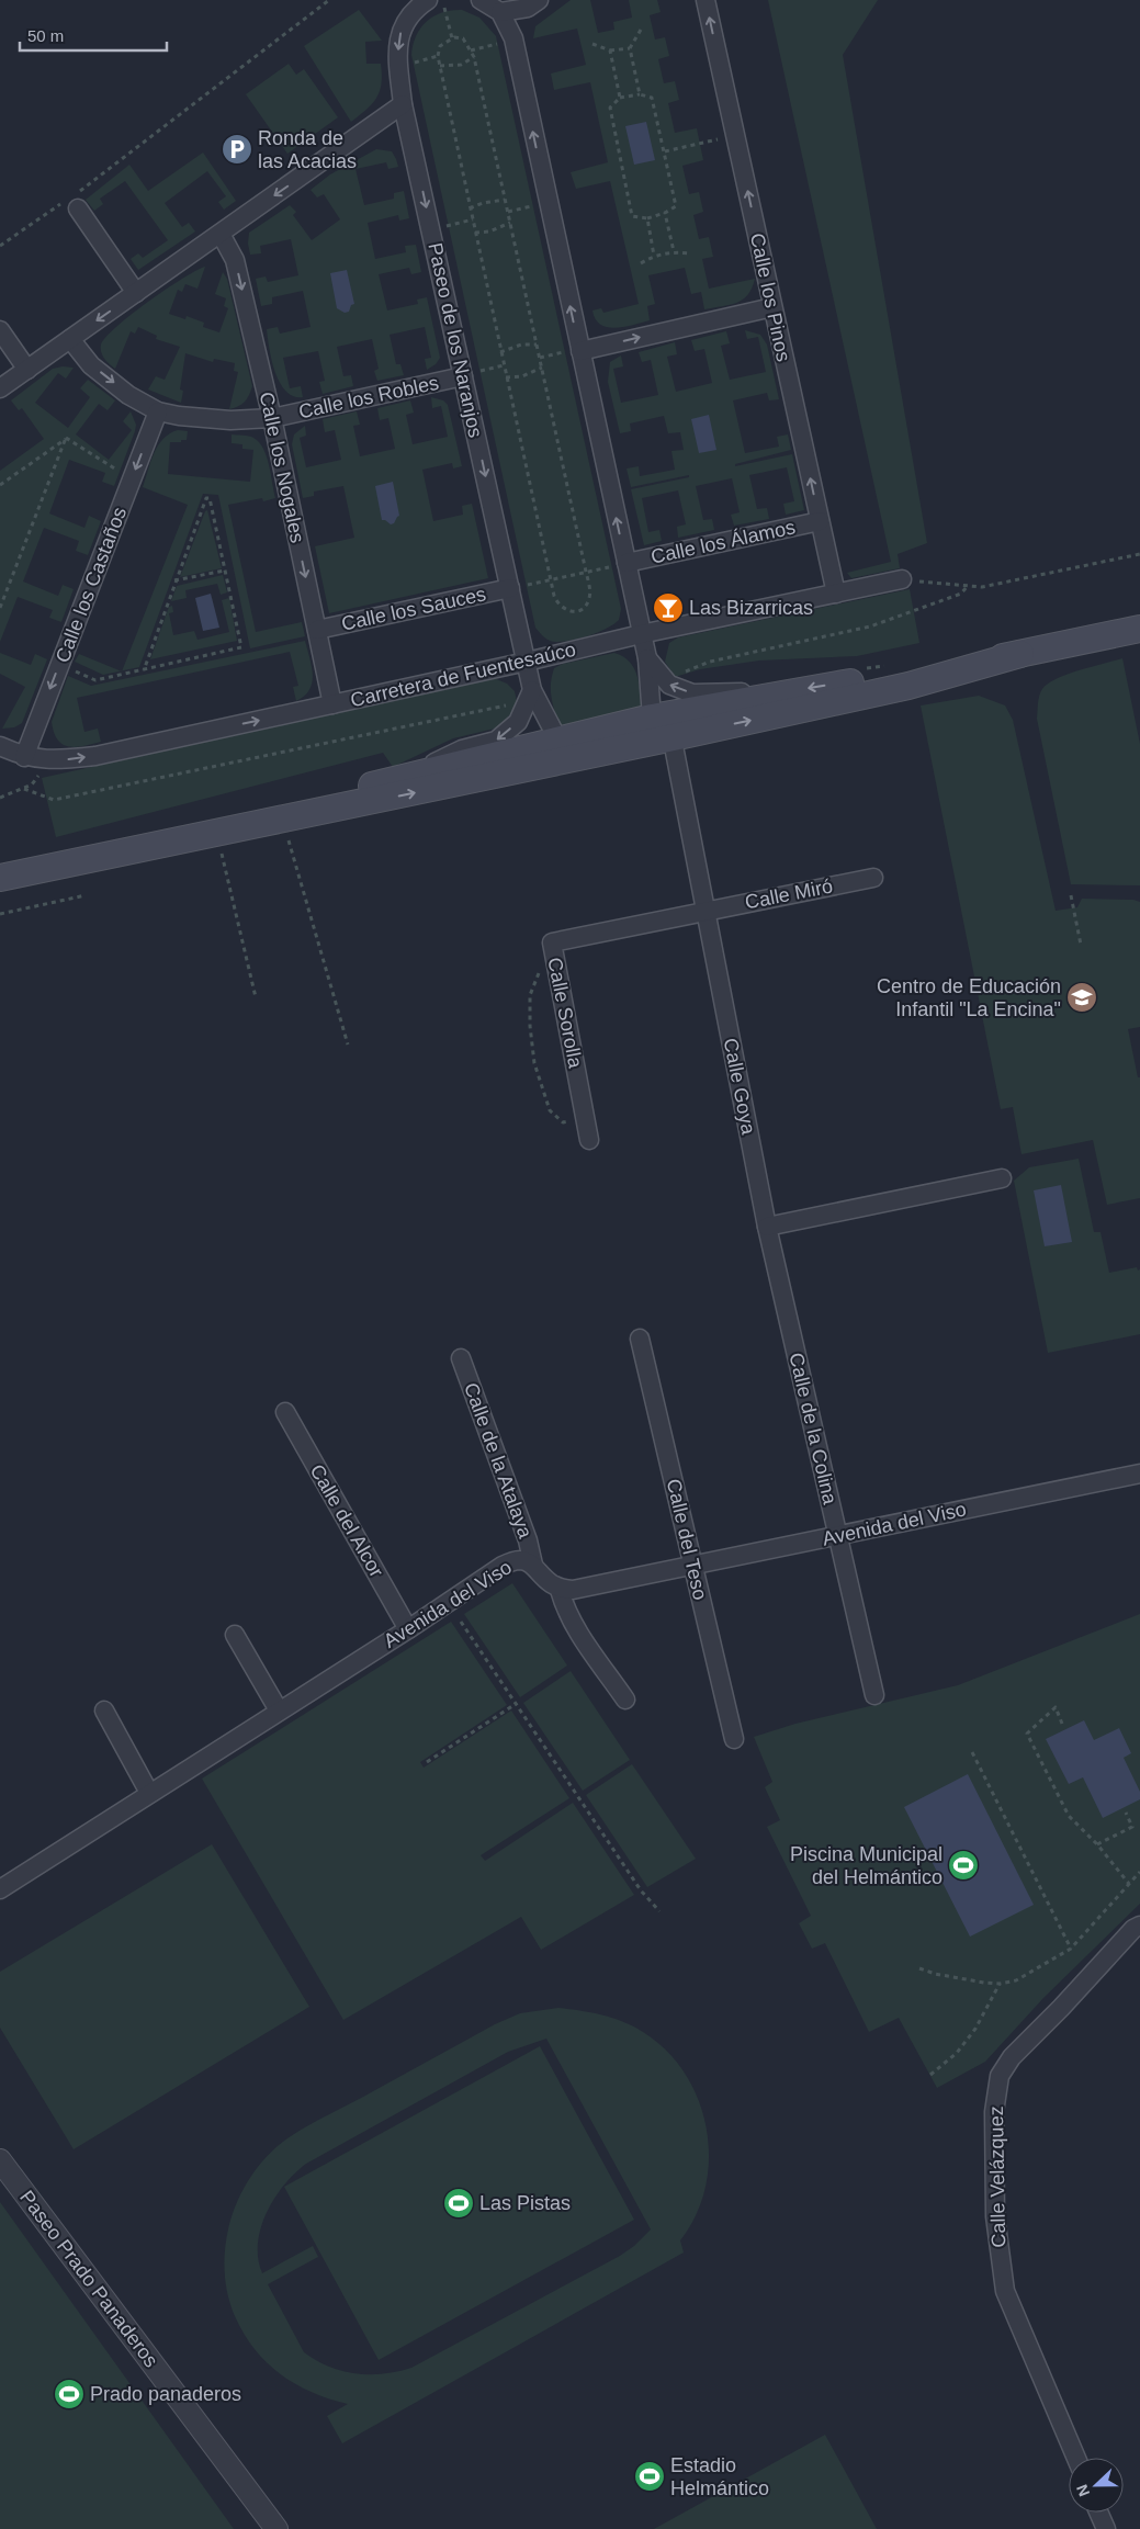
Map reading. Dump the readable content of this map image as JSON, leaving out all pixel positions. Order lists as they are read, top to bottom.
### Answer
{
  "streets": {
    "street": [
      "Calle los Pinos",
      "Paseo de los Naranjos",
      "Calle los Robles",
      "Calle los Nogales",
      "Calle los Álamos",
      "Calle los Castaños",
      "Calle los Sauces",
      "Carretera de Fuentesaúco",
      "Calle Miró",
      "Calle Sorolla",
      "Calle Goya",
      "Calle de la Colina",
      "Calle de la Atalaya",
      "Calle del Alcor",
      "Avenida del Viso",
      "Calle del Teso",
      "Calle Velázquez",
      "Paseo Prado Panaderos"
    ]
  },
  "crossings": [
    ["Calle los Pinos", "Calle los Álamos"],
    ["Calle los Pinos", "Carretera de Fuentesaúco"],
    ["Paseo de los Naranjos", "Calle los Robles"],
    ["Paseo de los Naranjos", "Calle los Sauces"],
    ["Paseo de los Naranjos", "Carretera de Fuentesaúco"],
    ["Calle los Robles", "Calle los Nogales"],
    ["Calle los Robles", "Calle los Castaños"],
    ["Calle los Nogales", "Calle los Sauces"],
    ["Calle los Nogales", "Carretera de Fuentesaúco"],
    ["Calle los Castaños", "Carretera de Fuentesaúco"],
    ["Calle Miró", "Calle Sorolla"],
    ["Calle Miró", "Calle Goya"],
    ["Calle Sorolla", "Calle Goya"],
    ["Calle Goya", "Calle de la Colina"],
    ["Calle de la Colina", "Avenida del Viso"],
    ["Calle de la Atalaya", "Avenida del Viso"],
    ["Calle del Alcor", "Avenida del Viso"],
    ["Avenida del Viso", "Calle del Teso"]
  ],
  "one_way": ["Calle los Pinos", "Calle los Nogales", "Calle los Castaños"],
  "places": {
    "parking": ["Ronda de las Acacias"],
    "bar": ["Las Bizarricas"],
    "school or university": ["Centro de Educación Infantil \"La Encina\""],
    "sports": [
      "Piscina Municipal del Helmántico",
      "Las Pistas",
      "Prado panaderos",
      "Estadio Helmántico"
    ]
  },
  "scale_bar": "50 m",
  "north": "left"
}
